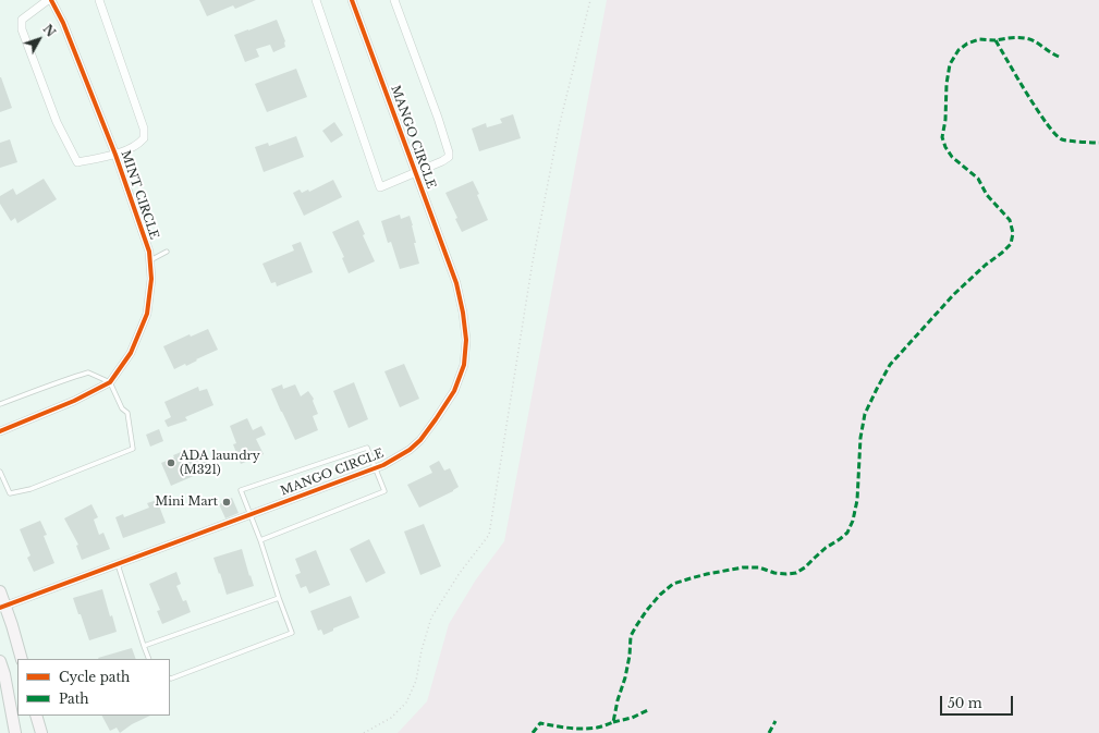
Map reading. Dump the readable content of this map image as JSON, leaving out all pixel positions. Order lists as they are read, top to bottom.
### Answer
{
  "streets": {
    "street": ["MANGO CIRCLE", "MINT CIRCLE"]
  },
  "places": ["ADA laundry (M321)", "Mini Mart"],
  "legend": ["Cycle path", "Path"],
  "scale_bar": "50 m",
  "north": "top right"
}
